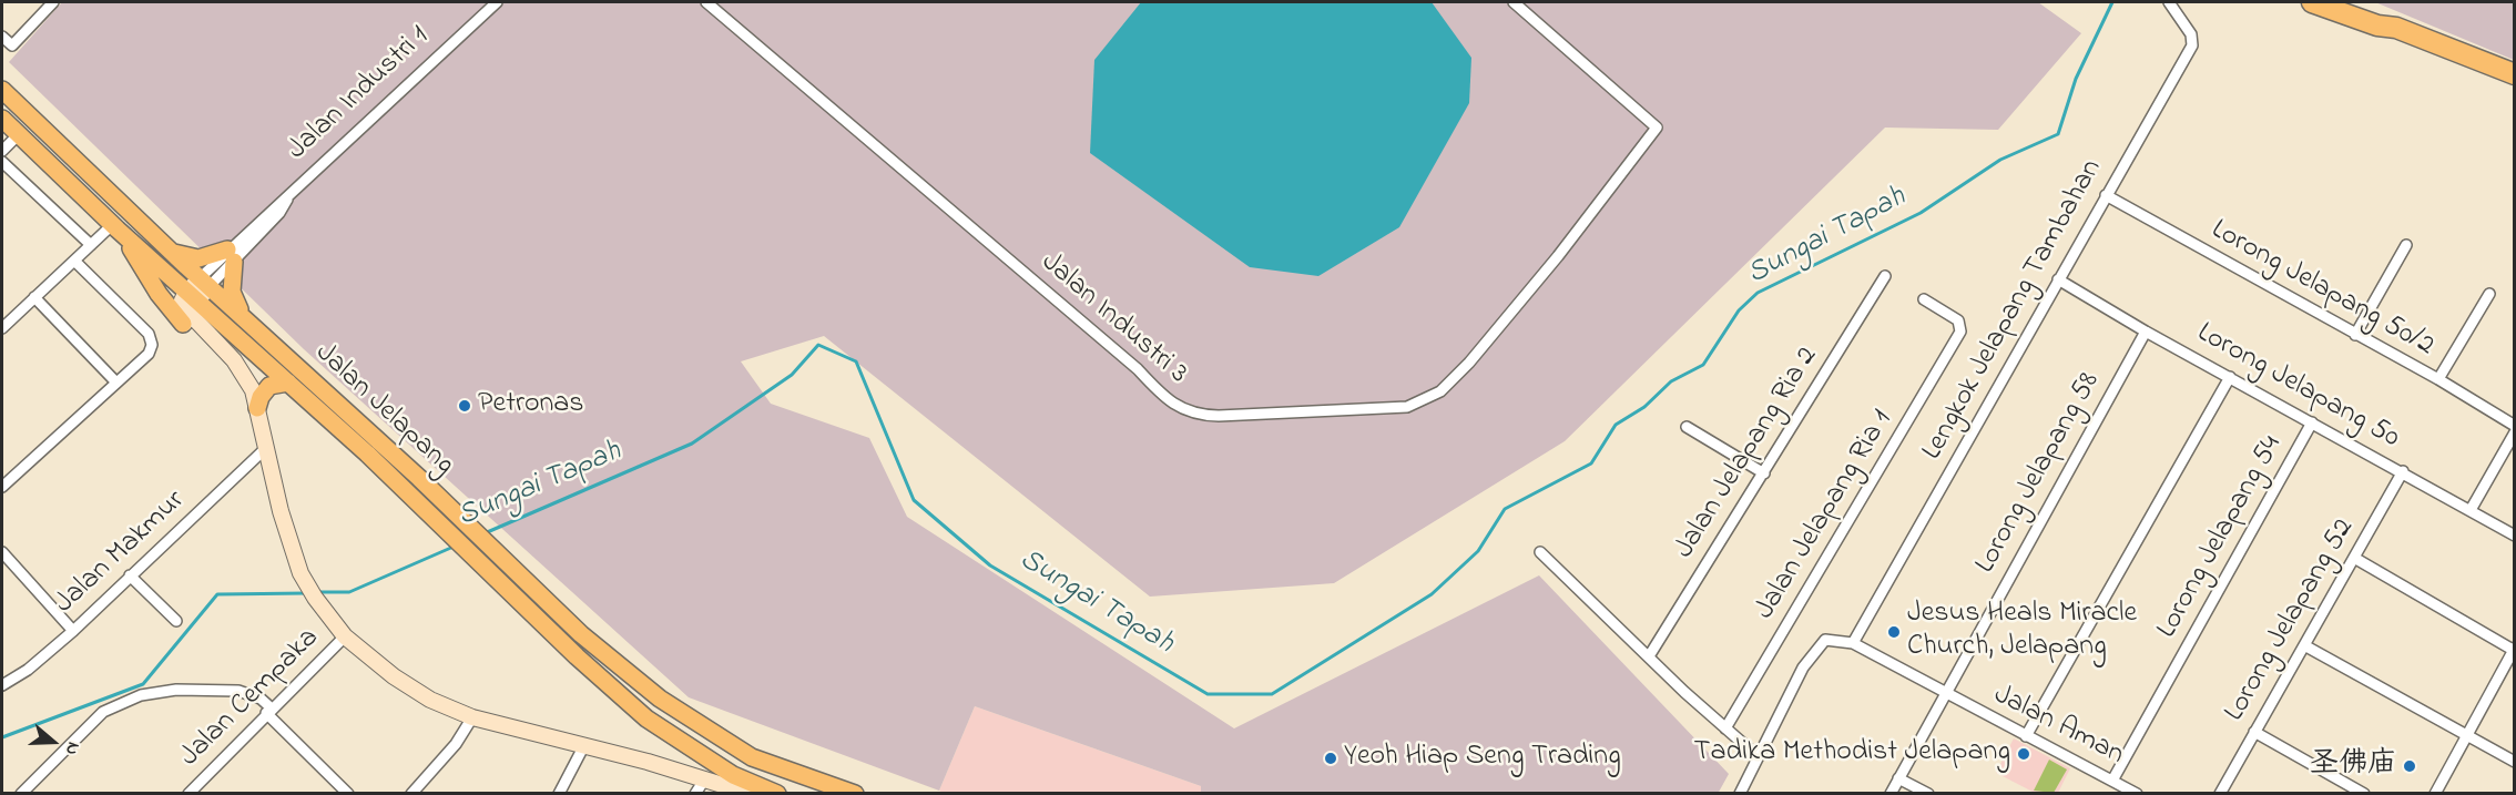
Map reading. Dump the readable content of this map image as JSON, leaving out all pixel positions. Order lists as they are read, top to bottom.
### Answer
{
  "streets": {
    "main road": ["Jalan Jelapang"],
    "street": [
      "Jalan Industri 1",
      "Lorong Jelapang 50/2",
      "Lengkok Jelapang Tambahan",
      "Jalan Industri 3",
      "Lorong Jelapang 50",
      "Jalan Jelapang Ria 2",
      "Lorong Jelapang 58",
      "Jalan Jelapang Ria 1",
      "Lorong Jelapang 54",
      "Jalan Makmur",
      "Lorong Jelapang 52",
      "Jalan Cempaka",
      "Jalan Aman"
    ]
  },
  "crossings": [
    ["Jalan Industri 1", "Jalan Jelapang"],
    ["Lorong Jelapang 50/2", "Lengkok Jelapang Tambahan"],
    ["Lengkok Jelapang Tambahan", "Lorong Jelapang 50"],
    ["Lengkok Jelapang Tambahan", "Jalan Aman"],
    ["Lorong Jelapang 50", "Lorong Jelapang 58"],
    ["Lorong Jelapang 50", "Lorong Jelapang 54"],
    ["Lorong Jelapang 50", "Lorong Jelapang 52"],
    ["Lorong Jelapang 58", "Jalan Aman"],
    ["Lorong Jelapang 54", "Jalan Aman"]
  ],
  "water": ["Sungai Tapah"],
  "places": [
    "Petronas",
    "Jesus Heals Miracle Church, Jelapang",
    "Tadika Methodist Jelapang",
    "Yeoh Hiap Seng Trading",
    "圣佛庙"
  ],
  "north": "right"
}
